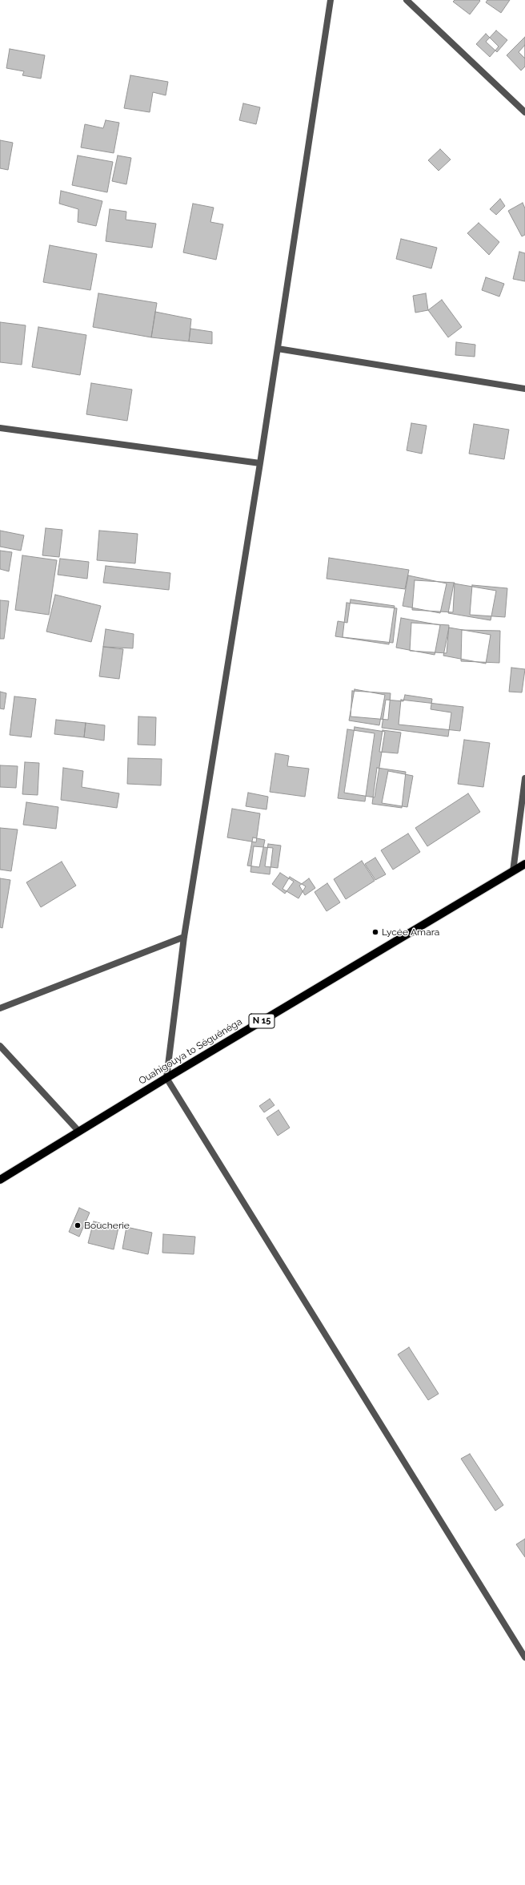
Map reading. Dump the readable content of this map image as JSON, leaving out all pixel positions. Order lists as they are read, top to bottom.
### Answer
{
  "streets": {
    "main road": ["N 15", "Ouahigouya to Séguénéga"]
  },
  "places": ["Lycée Amara", "Boucherie"]
}
